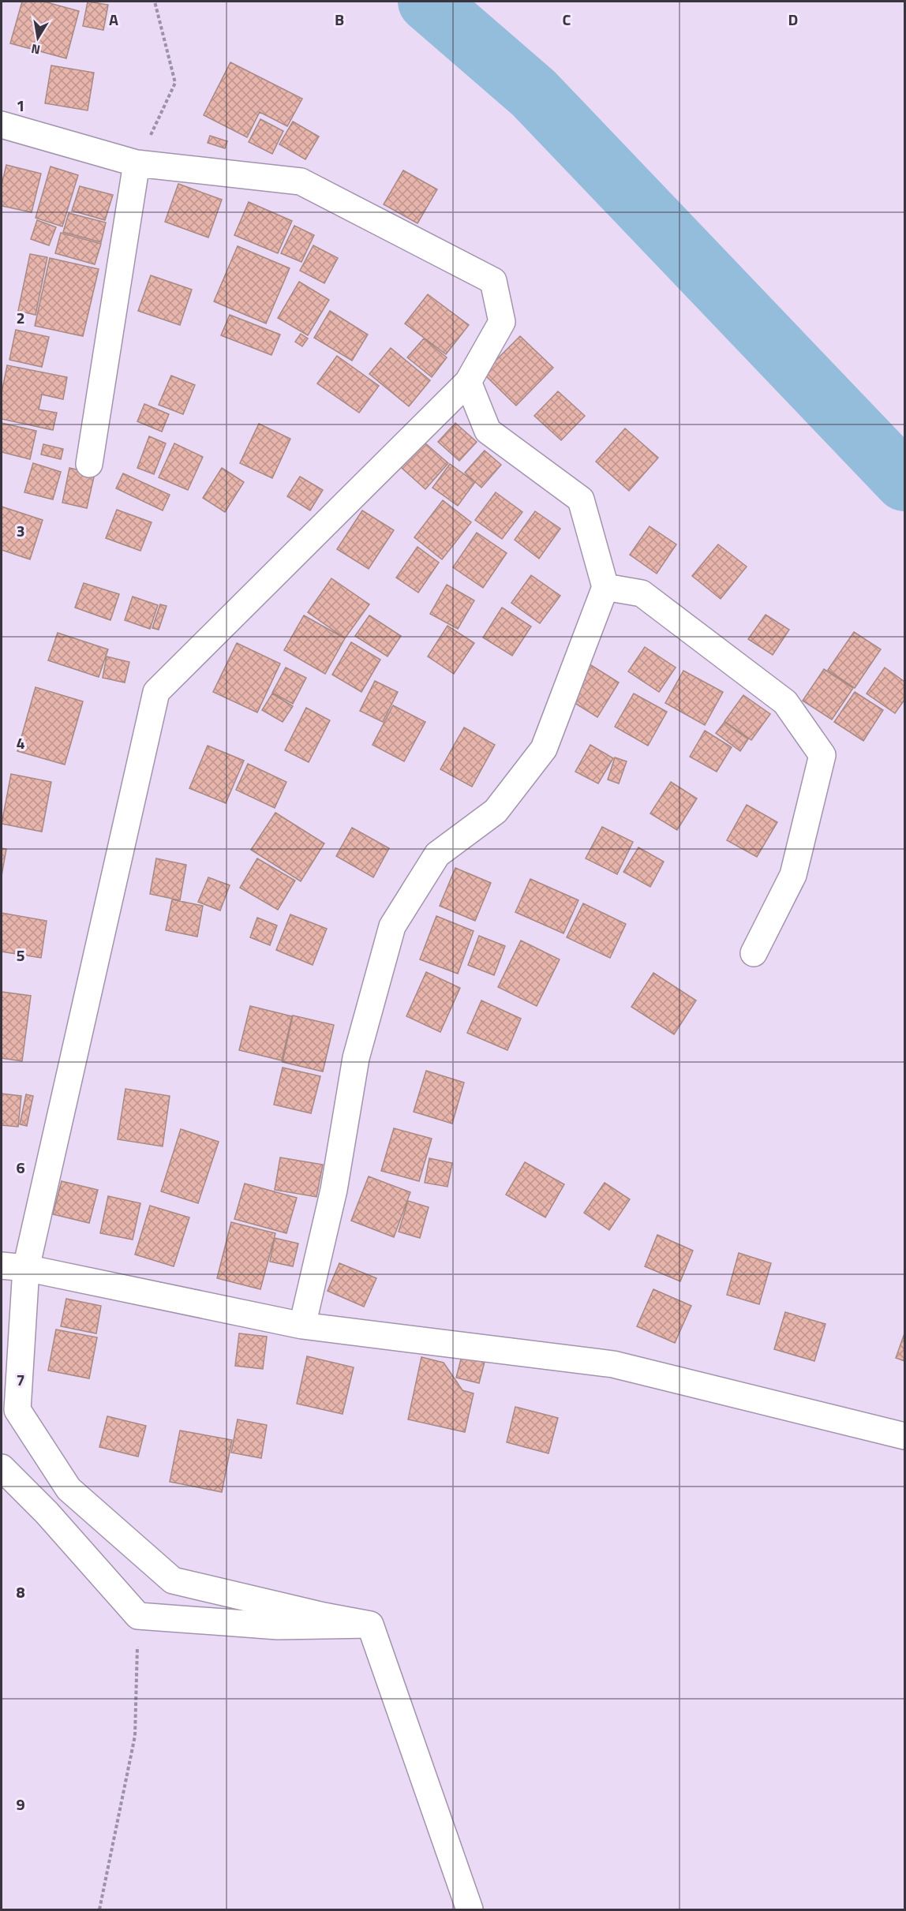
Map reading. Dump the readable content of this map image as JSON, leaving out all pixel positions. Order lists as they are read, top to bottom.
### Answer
{
  "north": "bottom",
  "grid": {
    "columns": [
      "A",
      "B",
      "C",
      "D"
    ],
    "rows": [
      "1",
      "2",
      "3",
      "4",
      "5",
      "6",
      "7",
      "8",
      "9"
    ]
  }
}
